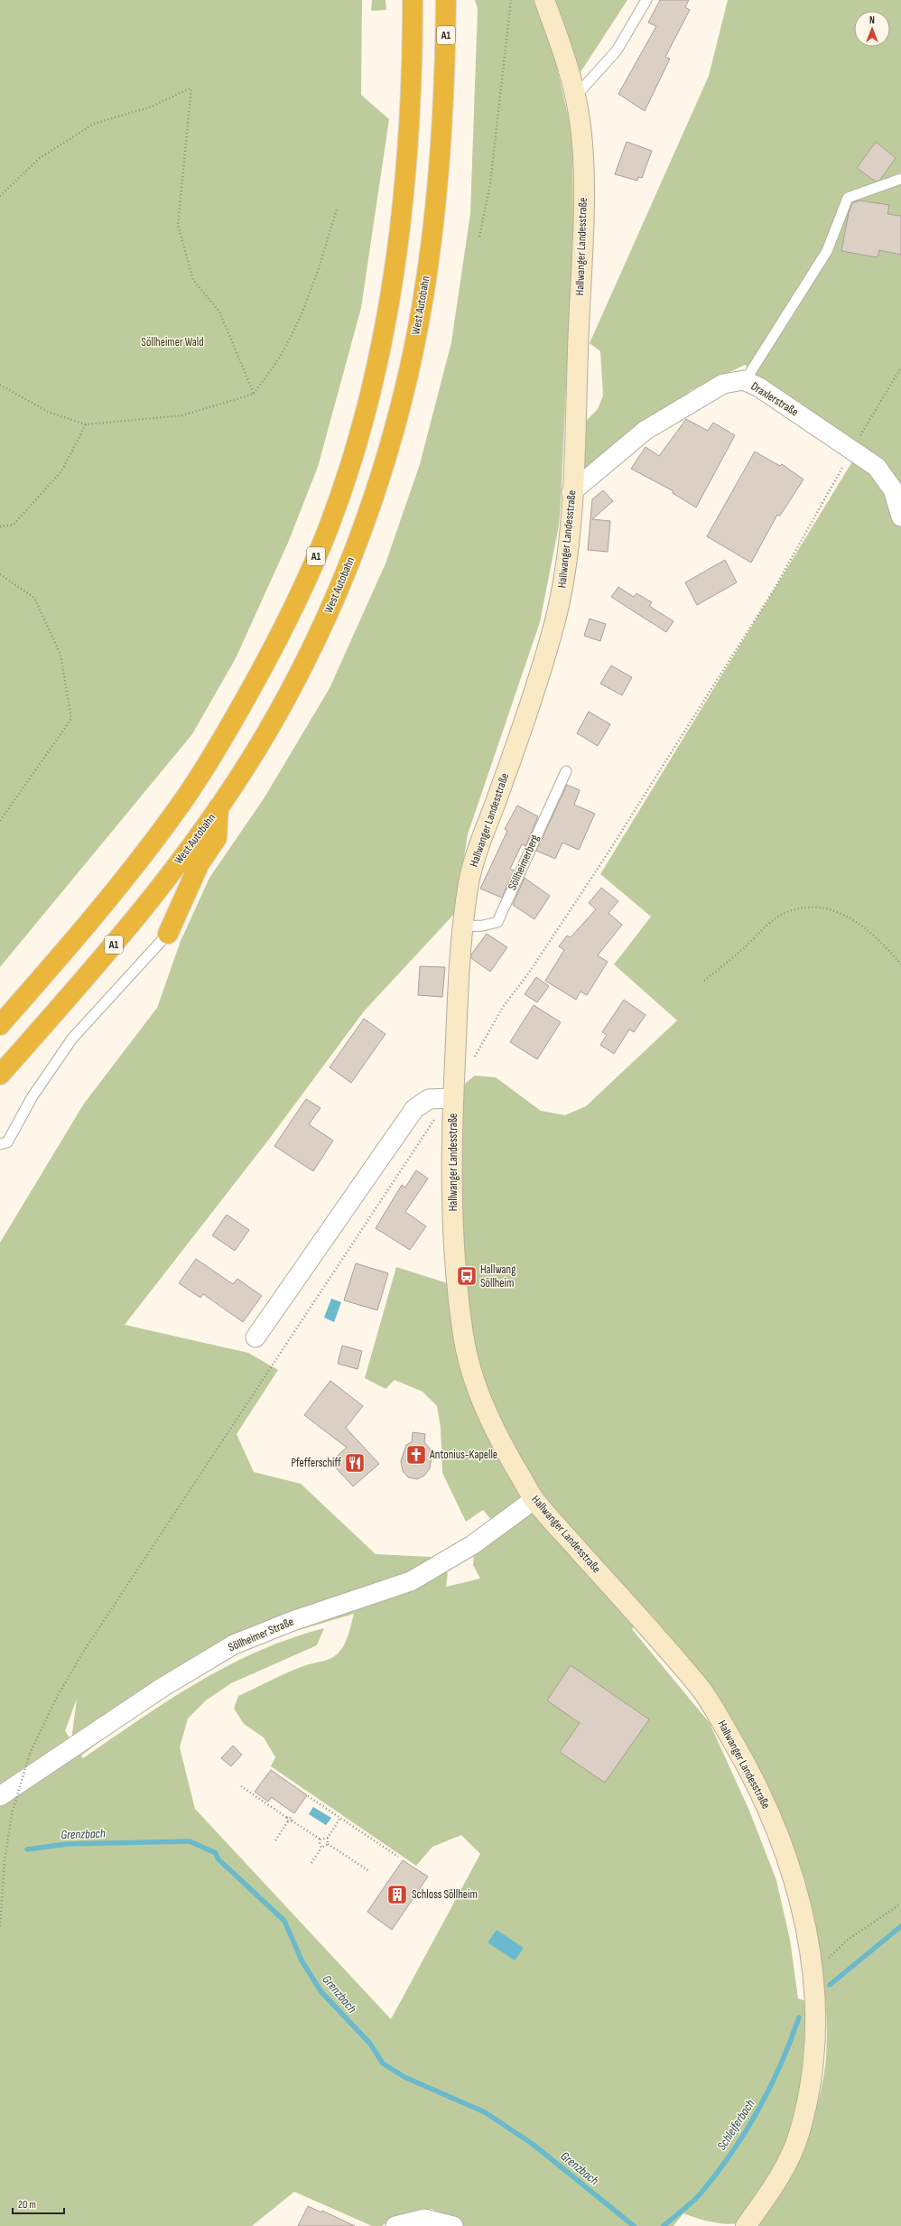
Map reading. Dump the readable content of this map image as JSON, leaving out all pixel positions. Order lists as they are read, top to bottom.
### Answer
{
  "streets": {
    "highway": ["A1", "West Autobahn"],
    "street": ["Hallwanger Landesstraße", "Draxlerstraße", "Söllheimer Straße"],
    "lane": ["Söllheimerberg"]
  },
  "crossings": [
    ["Hallwanger Landesstraße", "Draxlerstraße"],
    ["Hallwanger Landesstraße", "Söllheimerberg"],
    ["Hallwanger Landesstraße", "Söllheimer Straße"]
  ],
  "water": ["Grenzbach", "Schleiferbach"],
  "parks": ["Söllheimer Wald"],
  "places": {
    "bus stop": ["Hallwang Söllheim"],
    "church": ["Antonius-Kapelle"],
    "restaurant": ["Pfefferschiff"],
    "building": ["Schloss Söllheim"]
  },
  "scale_bar": "20 m",
  "north": "top"
}
